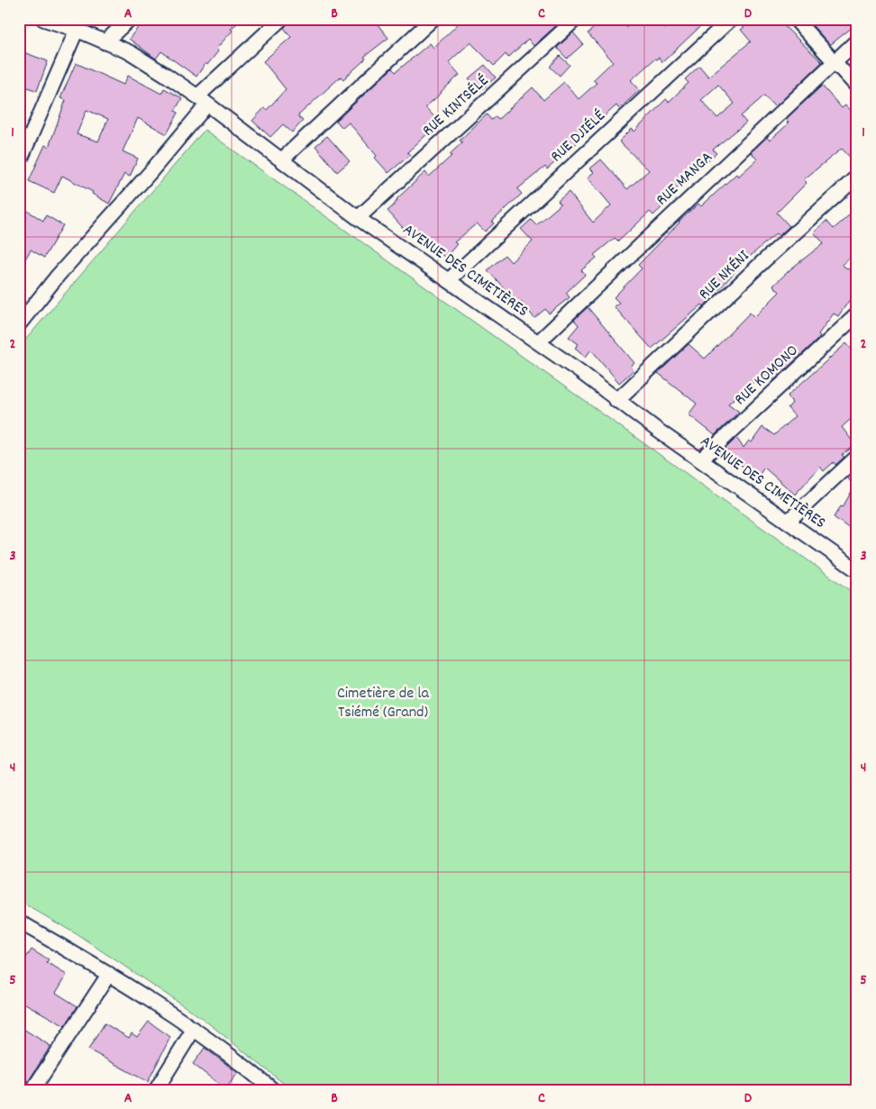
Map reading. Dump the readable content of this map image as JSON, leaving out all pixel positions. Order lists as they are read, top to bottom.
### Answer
{
  "streets": {
    "street": [
      "RUE KINTSÉLÉ",
      "RUE DJIÉLÉ",
      "RUE MANGA",
      "AVENUE DES CIMETIÈRES",
      "RUE NKÉNI",
      "RUE KOMONO"
    ]
  },
  "crossings": [
    ["RUE KINTSÉLÉ", "AVENUE DES CIMETIÈRES"],
    ["RUE DJIÉLÉ", "AVENUE DES CIMETIÈRES"],
    ["RUE MANGA", "AVENUE DES CIMETIÈRES"],
    ["AVENUE DES CIMETIÈRES", "RUE NKÉNI"],
    ["AVENUE DES CIMETIÈRES", "RUE KOMONO"]
  ],
  "parks": ["Cimetière de la Tsiémé (Grand)"],
  "grid": {
    "columns": [
      "A",
      "B",
      "C",
      "D"
    ],
    "rows": [
      "1",
      "2",
      "3",
      "4",
      "5"
    ]
  }
}
